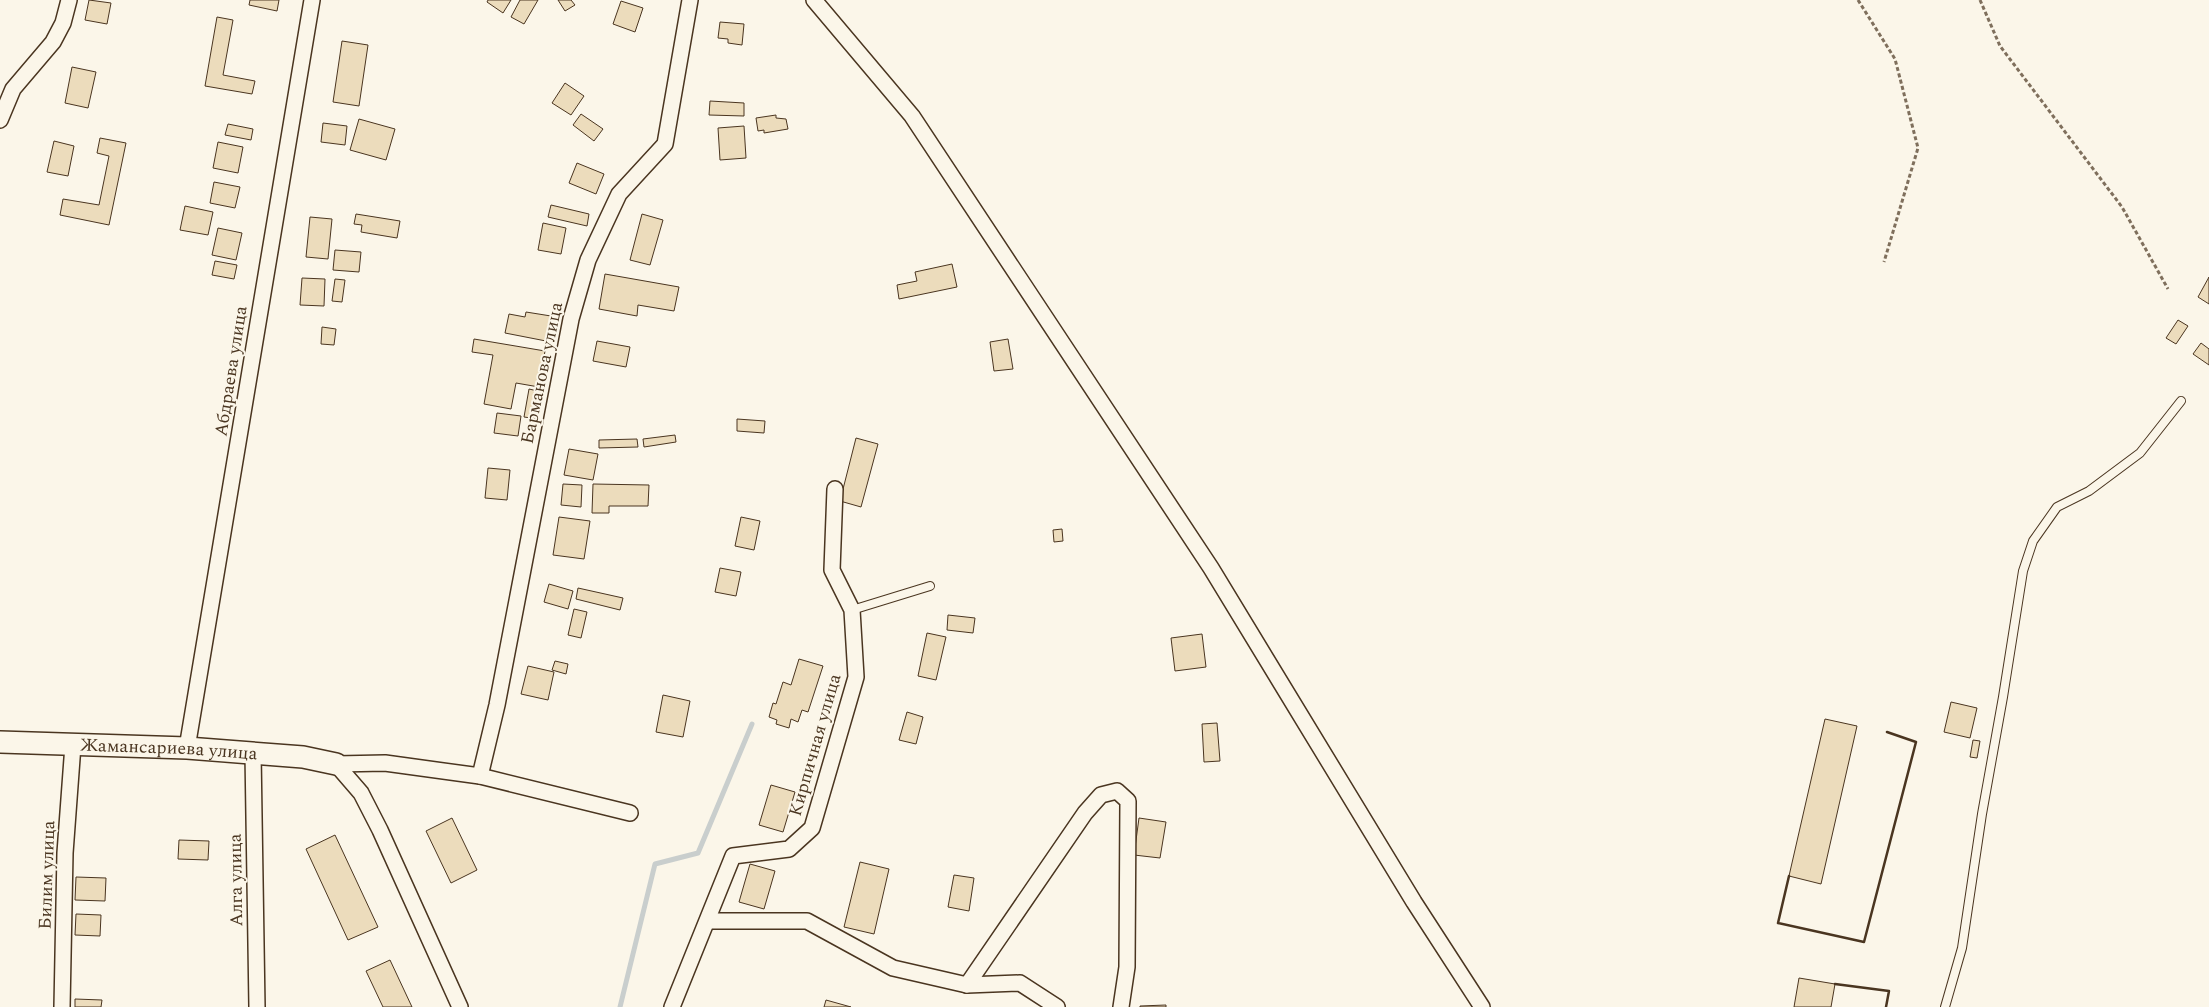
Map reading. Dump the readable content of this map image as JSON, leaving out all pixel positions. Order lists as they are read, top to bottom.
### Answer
{
  "streets": {
    "street": [
      "Абдраева улица",
      "Барманова улица",
      "Кирпичная улица",
      "Жамансариева улица",
      "Билим улица",
      "Алга улица"
    ]
  },
  "crossings": [
    ["Абдраева улица", "Жамансариева улица"],
    ["Жамансариева улица", "Билим улица"],
    ["Жамансариева улица", "Алга улица"]
  ]
}
